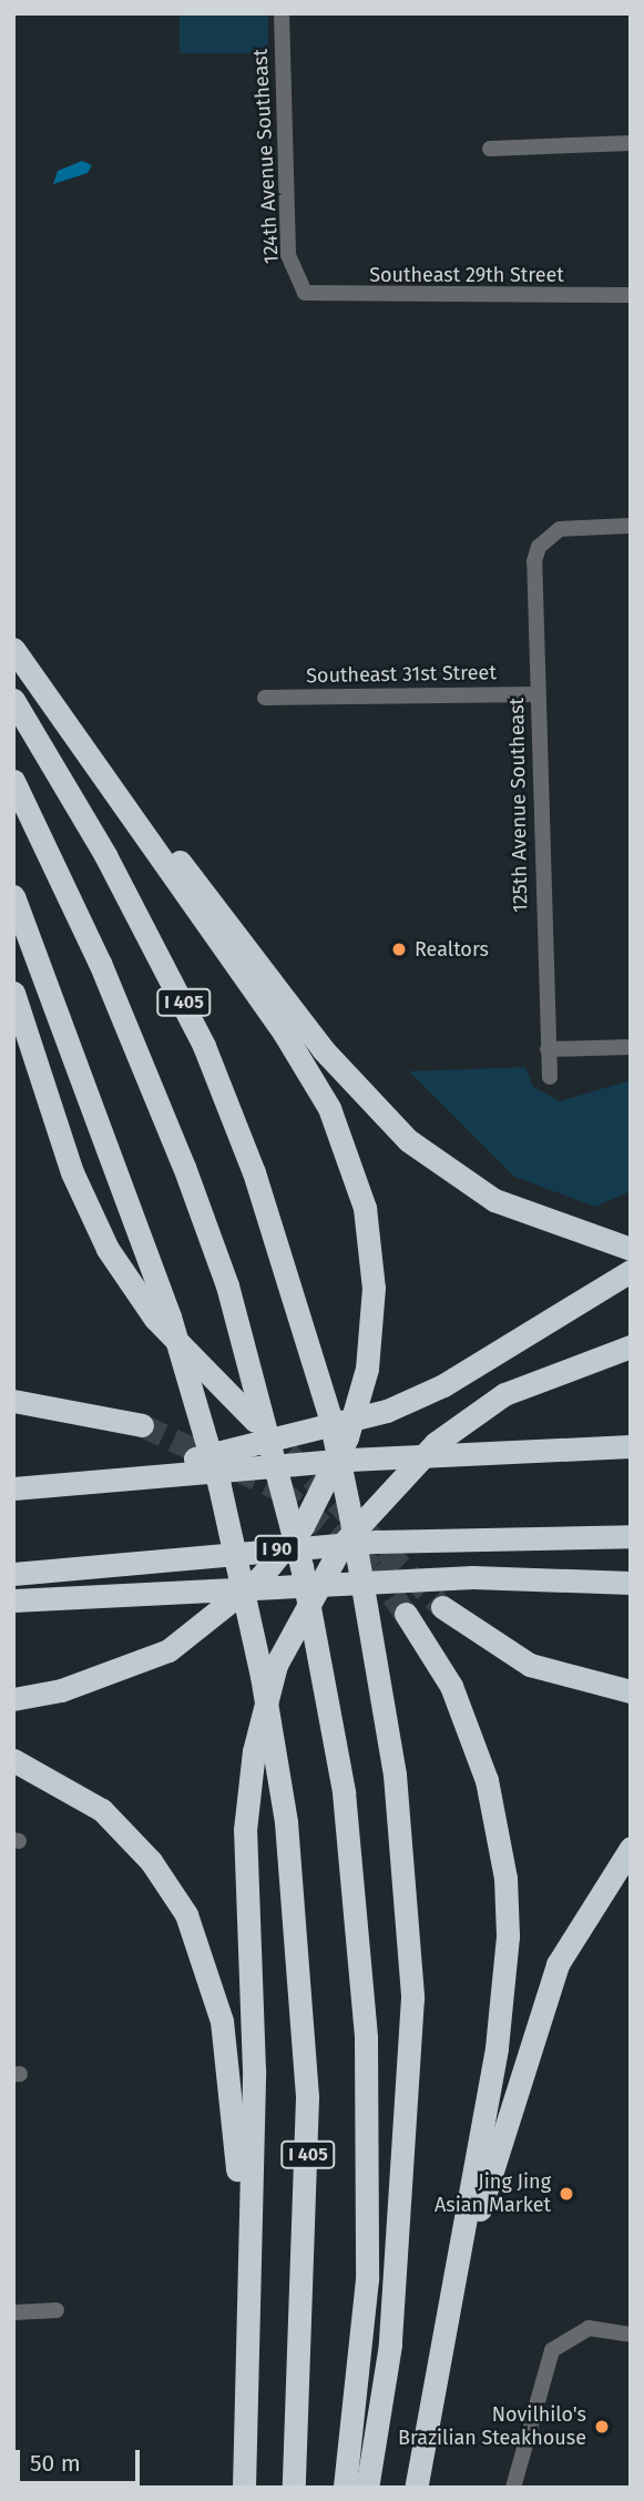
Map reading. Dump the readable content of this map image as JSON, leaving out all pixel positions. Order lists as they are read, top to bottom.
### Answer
{
  "streets": {
    "highway": ["I 405", "I 90"],
    "street": [
      "124th Avenue Southeast",
      "Southeast 29th Street",
      "Southeast 31st Street",
      "125th Avenue Southeast"
    ]
  },
  "crossings": [
    ["124th Avenue Southeast", "Southeast 29th Street"],
    ["Southeast 31st Street", "125th Avenue Southeast"]
  ],
  "places": ["Realtors", "Jing Jing Asian Market", "Novilhilo's Brazilian Steakhouse"],
  "scale_bar": "50 m"
}
